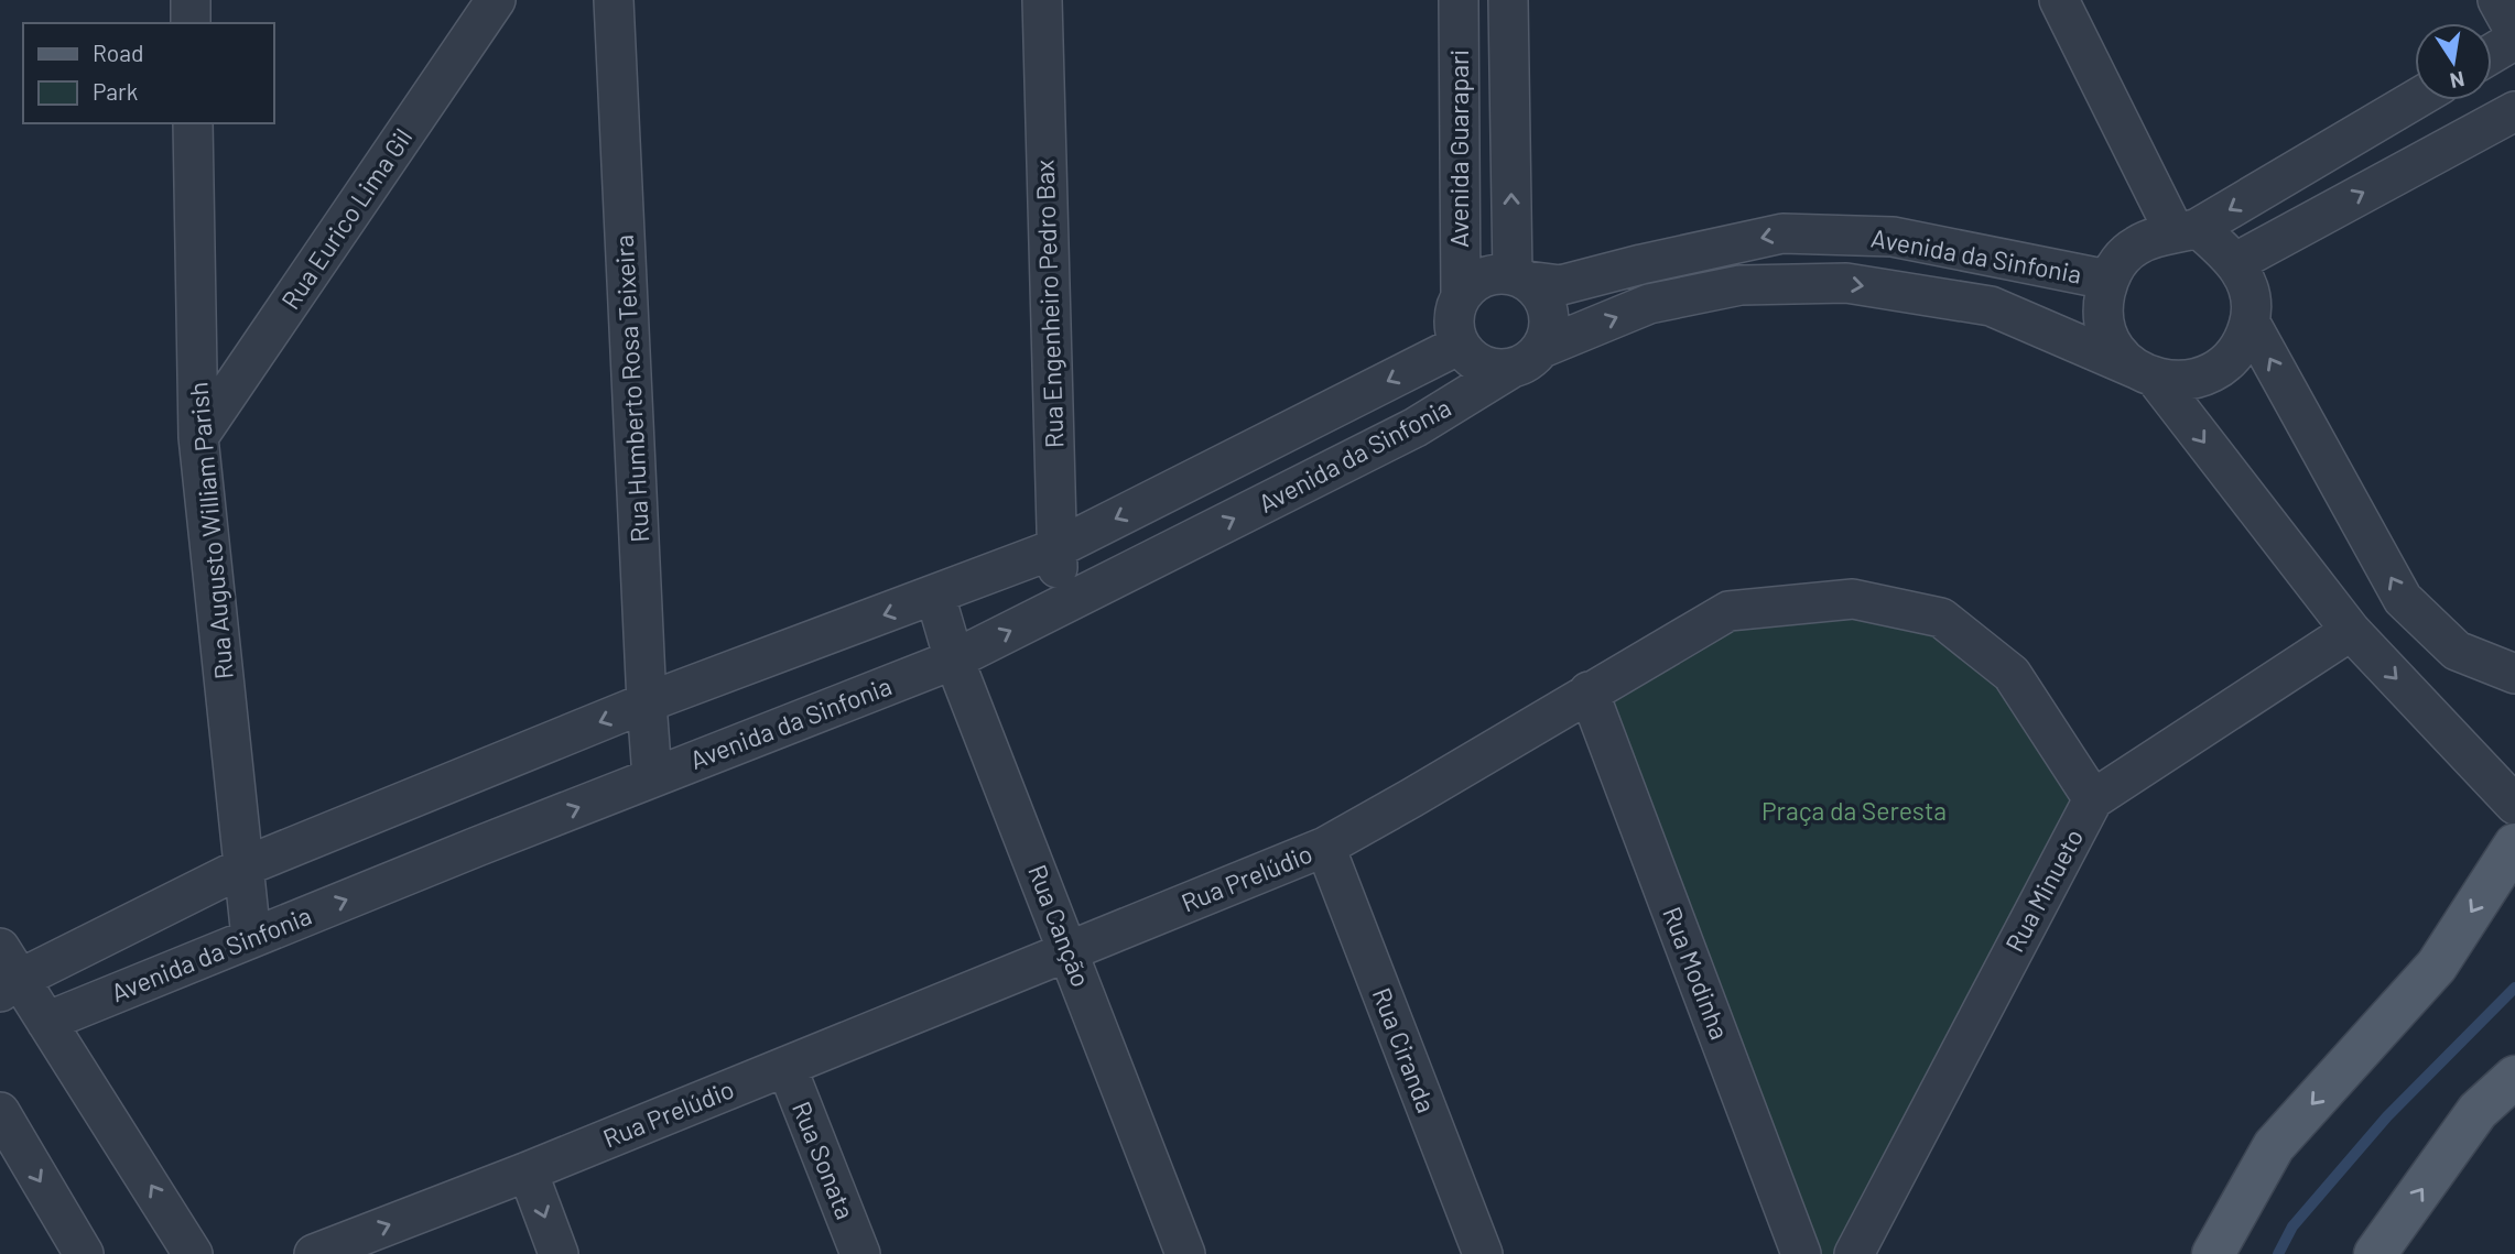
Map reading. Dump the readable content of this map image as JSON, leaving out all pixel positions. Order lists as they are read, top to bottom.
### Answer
{
  "streets": {
    "street": [
      "Avenida Guarapari",
      "Rua Eurico Lima Gil",
      "Avenida da Sinfonia",
      "Rua Engenheiro Pedro Bax",
      "Rua Humberto Rosa Teixeira",
      "Rua Augusto William Parish",
      "Rua Prelúdio",
      "Rua Minueto",
      "Rua Canção",
      "Rua Modinha",
      "Rua Ciranda",
      "Rua Sonata"
    ]
  },
  "crossings": [
    ["Avenida Guarapari", "Avenida da Sinfonia"],
    ["Rua Eurico Lima Gil", "Rua Augusto William Parish"],
    ["Avenida da Sinfonia", "Rua Engenheiro Pedro Bax"],
    ["Avenida da Sinfonia", "Rua Humberto Rosa Teixeira"],
    ["Avenida da Sinfonia", "Rua Augusto William Parish"],
    ["Avenida da Sinfonia", "Rua Minueto"],
    ["Avenida da Sinfonia", "Rua Canção"],
    ["Rua Prelúdio", "Rua Minueto"],
    ["Rua Prelúdio", "Rua Canção"],
    ["Rua Prelúdio", "Rua Modinha"],
    ["Rua Prelúdio", "Rua Ciranda"],
    ["Rua Prelúdio", "Rua Sonata"]
  ],
  "parks": ["Praça da Seresta"],
  "legend": ["Road", "Park"],
  "north": "bottom"
}
